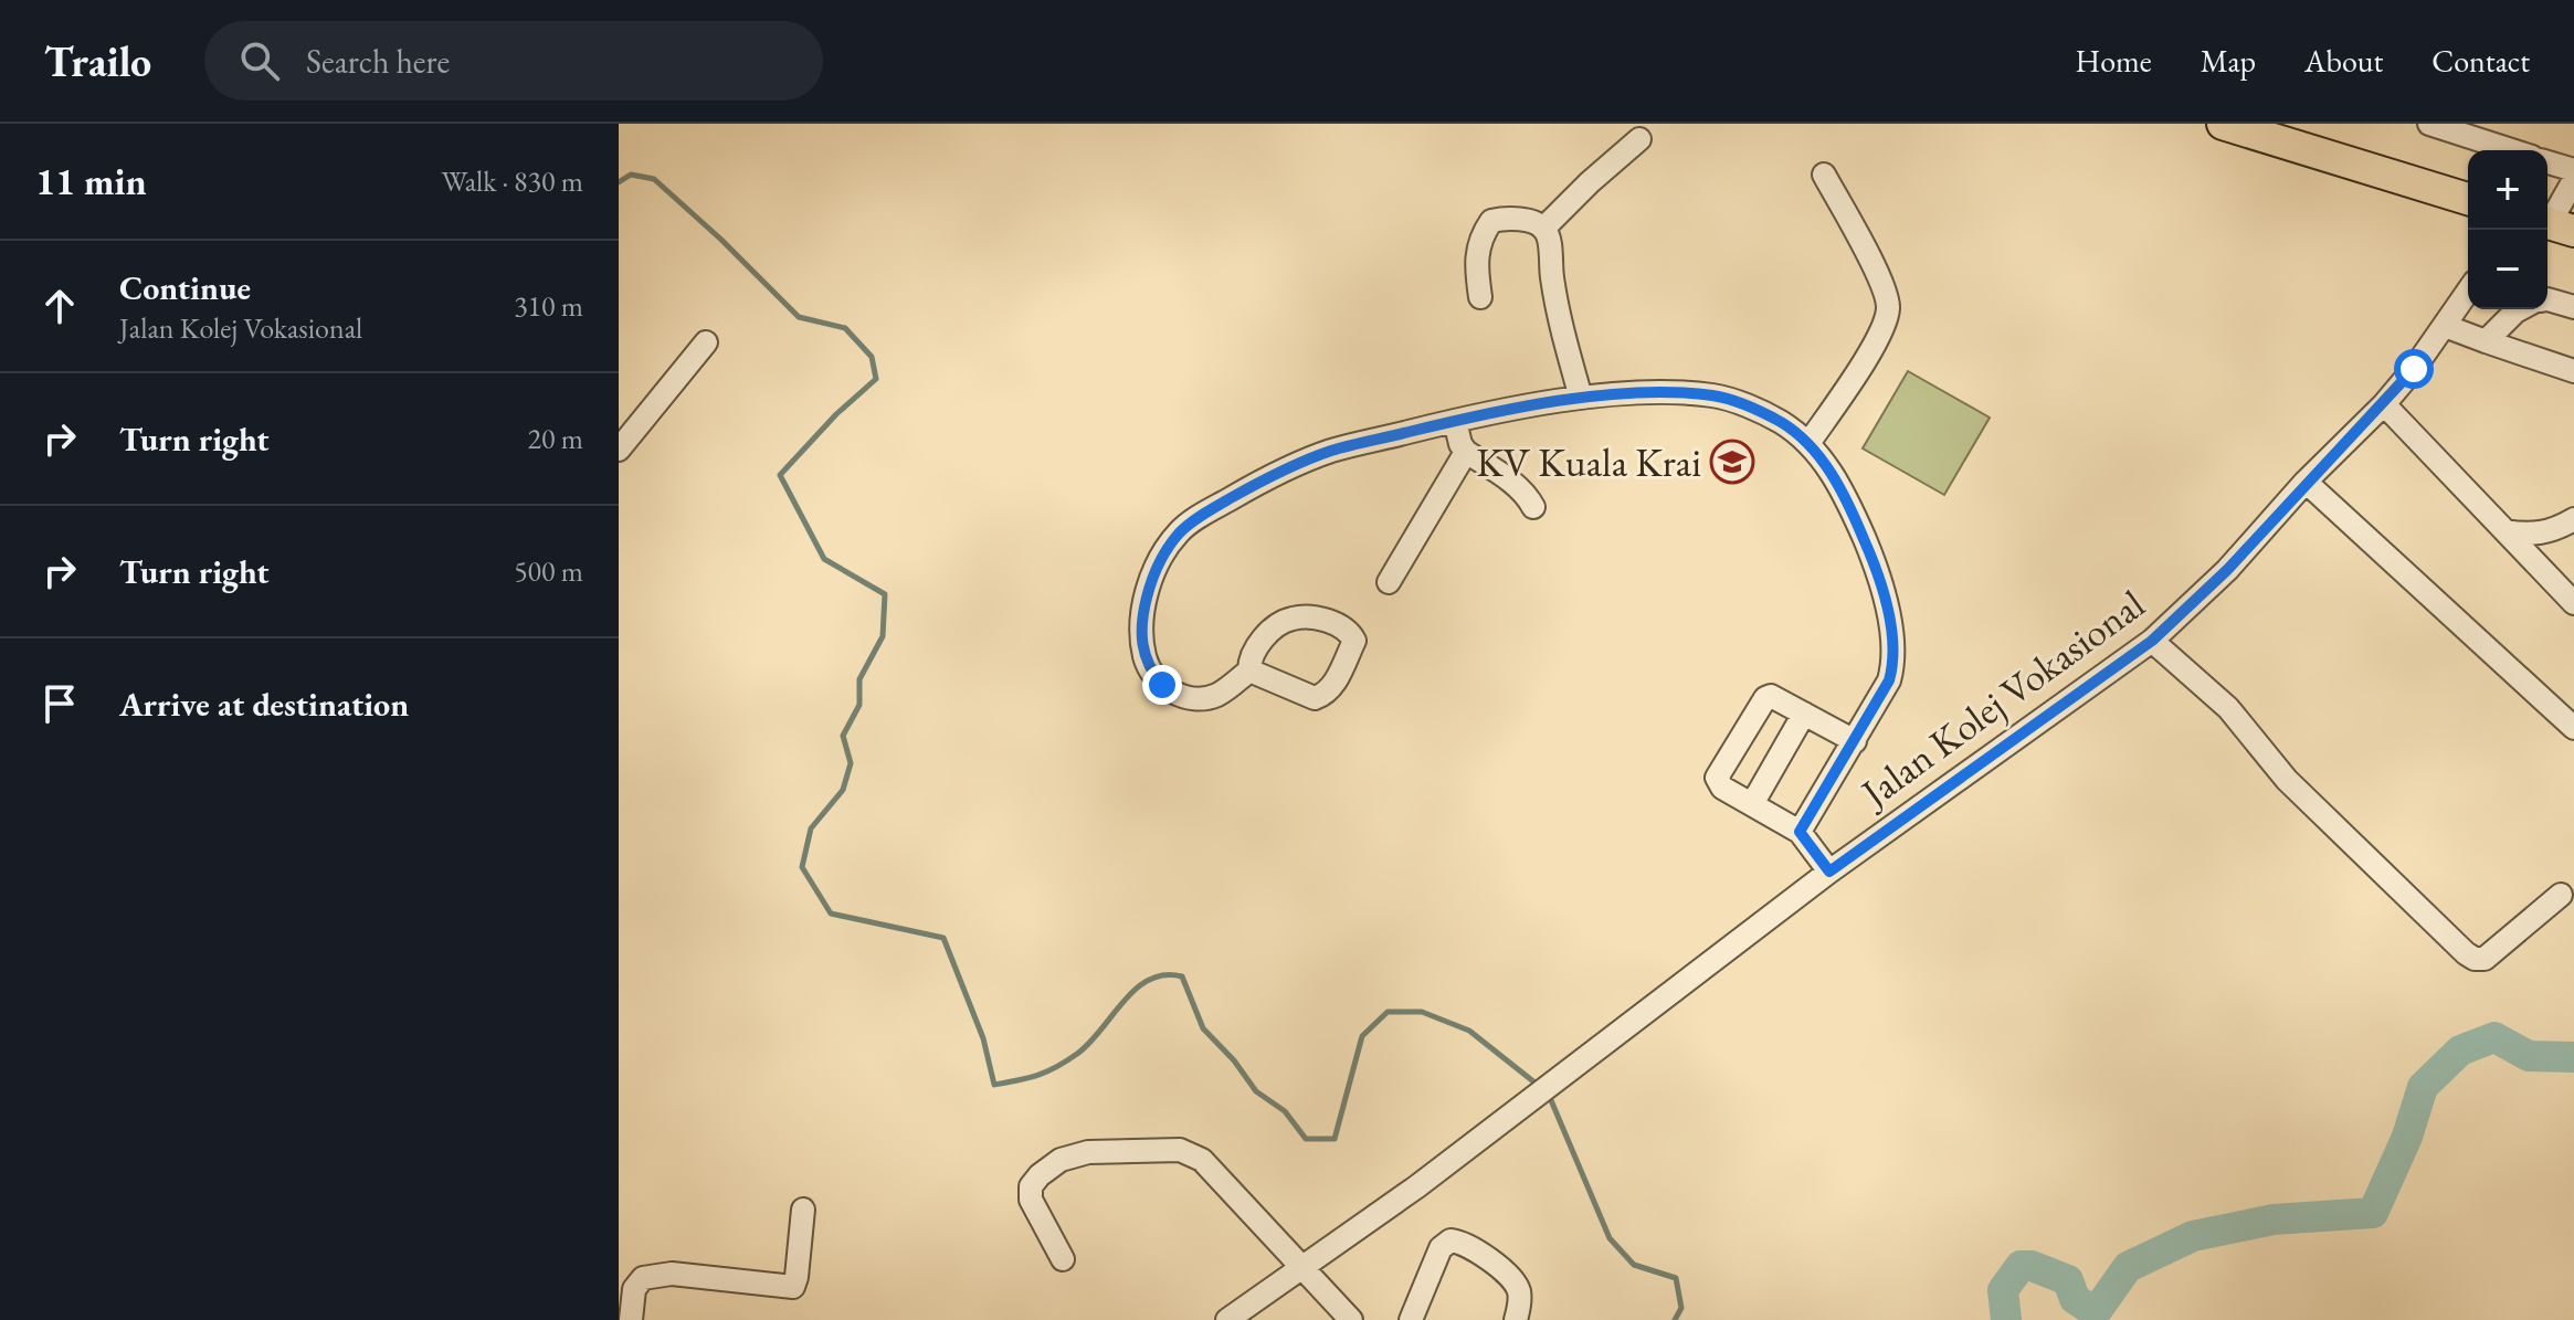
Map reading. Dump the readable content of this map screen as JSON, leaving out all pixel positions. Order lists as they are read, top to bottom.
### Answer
{
  "streets": {
    "street": ["Jalan Kolej Vokasional"]
  },
  "places": {
    "school or university": ["KV Kuala Krai"]
  },
  "page": {
    "header": "Trailo",
    "search": "Search here",
    "nav": [
      "Home",
      "Map",
      "About",
      "Contact"
    ],
    "heading": ["11 min", "Walk · 830 m"],
    "map_buttons": ["+", "−"],
    "list": [
      ["Continue", "Jalan Kolej Vokasional", "310 m"],
      ["Turn right", "20 m"],
      ["Turn right", "500 m"],
      "Arrive at destination"
    ]
  }
}
